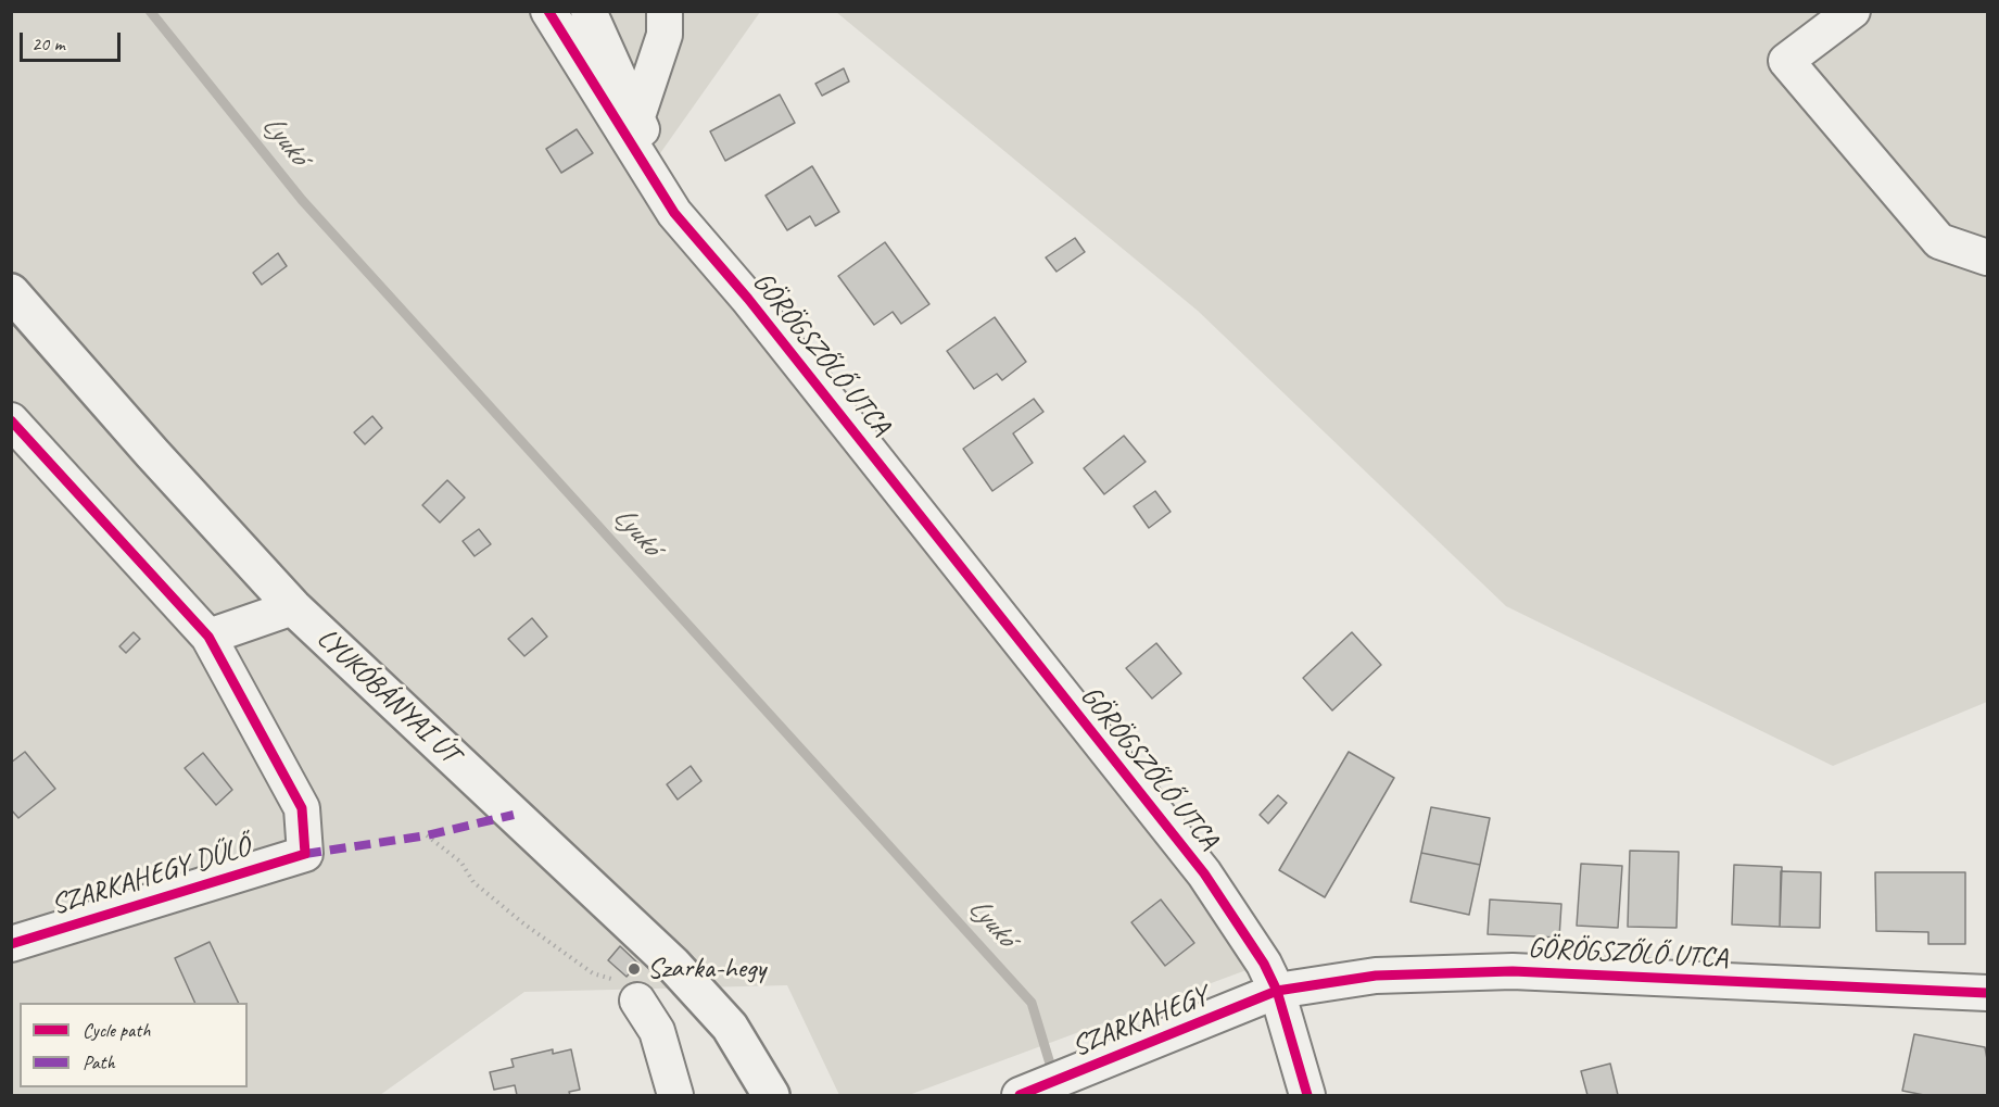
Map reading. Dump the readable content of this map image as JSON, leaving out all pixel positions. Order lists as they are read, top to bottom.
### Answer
{
  "streets": {
    "main road": ["LYUKÓBÁNYAI ÚT"],
    "street": ["GÖRÖGSZŐLŐ UTCA", "SZARKAHEGY DŰLŐ", "SZARKAHEGY"]
  },
  "crossings": [
    ["GÖRÖGSZŐLŐ UTCA", "SZARKAHEGY"]
  ],
  "water": ["Lyukó"],
  "places": ["Szarka-hegy"],
  "legend": ["Cycle path", "Path"],
  "scale_bar": "20 m"
}
